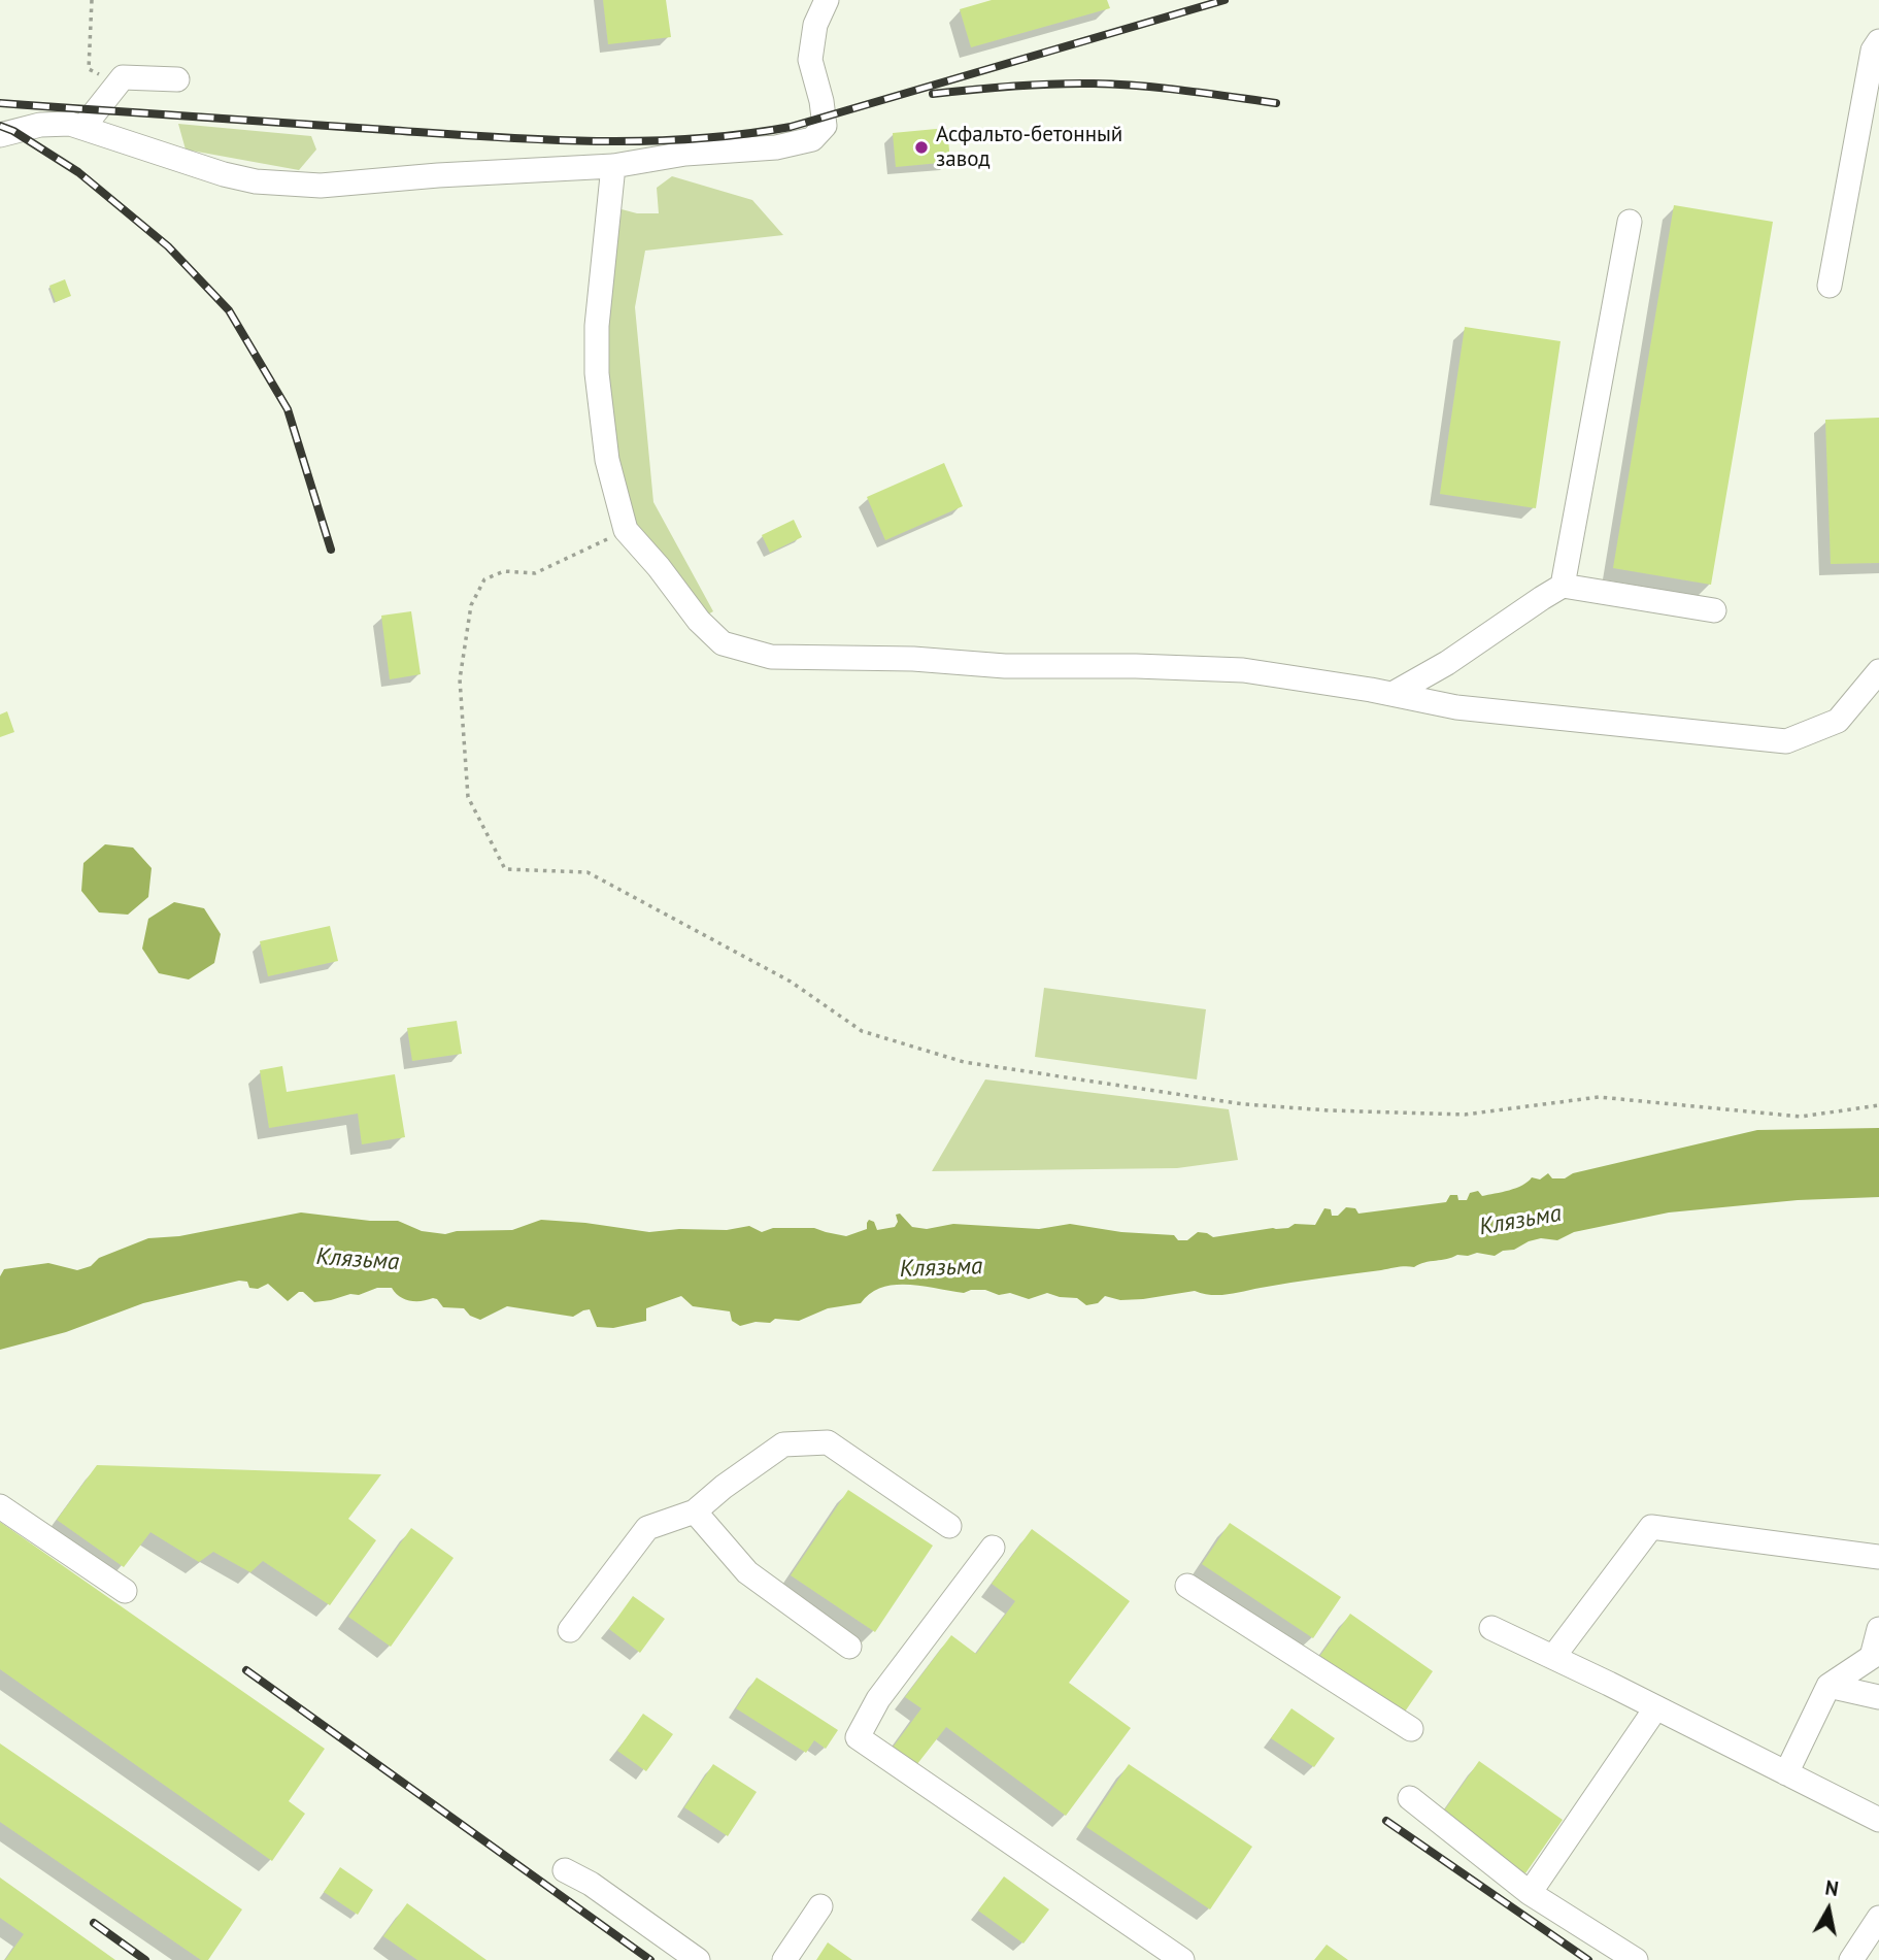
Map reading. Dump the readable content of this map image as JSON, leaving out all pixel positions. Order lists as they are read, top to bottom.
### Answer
{
  "water": ["Клязьма"],
  "places": ["Асфальто-бетонный завод"],
  "north": "top"
}
